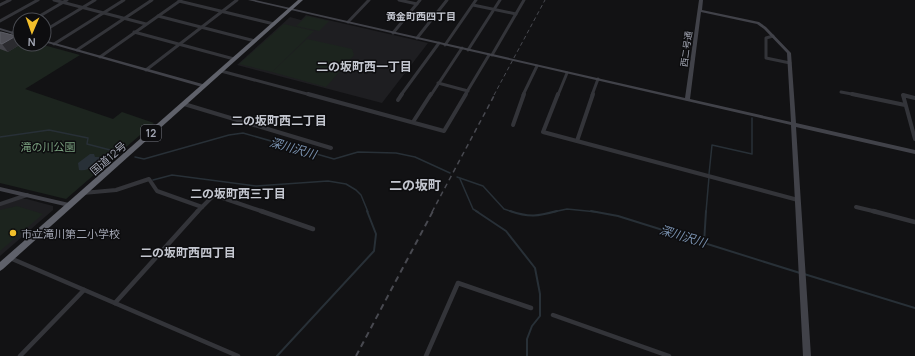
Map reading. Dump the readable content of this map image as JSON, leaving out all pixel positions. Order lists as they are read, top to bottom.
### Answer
{
  "streets": {
    "highway": ["12", "国道12号"],
    "street": ["西二号通"]
  },
  "districts": [
    "黄金町西四丁目",
    "二の坂町西一丁目",
    "二の坂町西二丁目",
    "二の坂町",
    "二の坂町西三丁目",
    "二の坂町西四丁目"
  ],
  "water": ["深川沢川"],
  "parks": ["滝の川公園"],
  "places": ["市立滝川第二小学校"],
  "north": "bottom"
}
